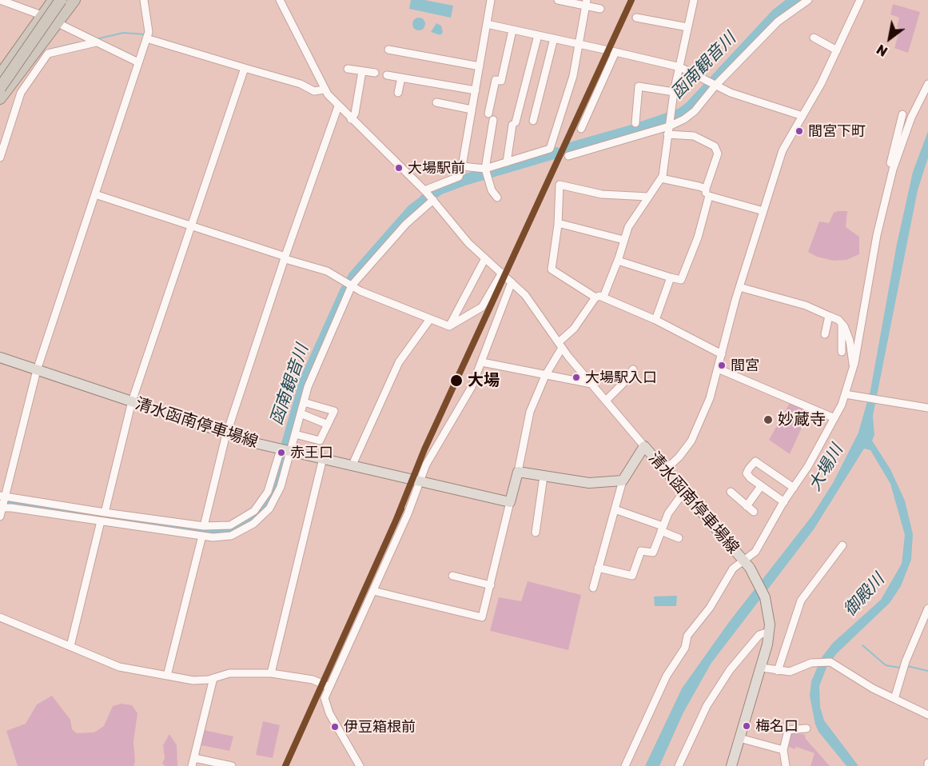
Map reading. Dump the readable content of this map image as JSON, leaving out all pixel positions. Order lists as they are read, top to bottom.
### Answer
{
  "streets": {
    "main road": ["清水函南停車場線"]
  },
  "water": ["函南観音川", "大場川", "御殿川"],
  "places": [
    "間宮下町",
    "大場駅前",
    "間宮",
    "大場駅入口",
    "大場",
    "妙蔵寺",
    "赤王口",
    "梅名口",
    "伊豆箱根前"
  ],
  "north": "bottom left"
}
